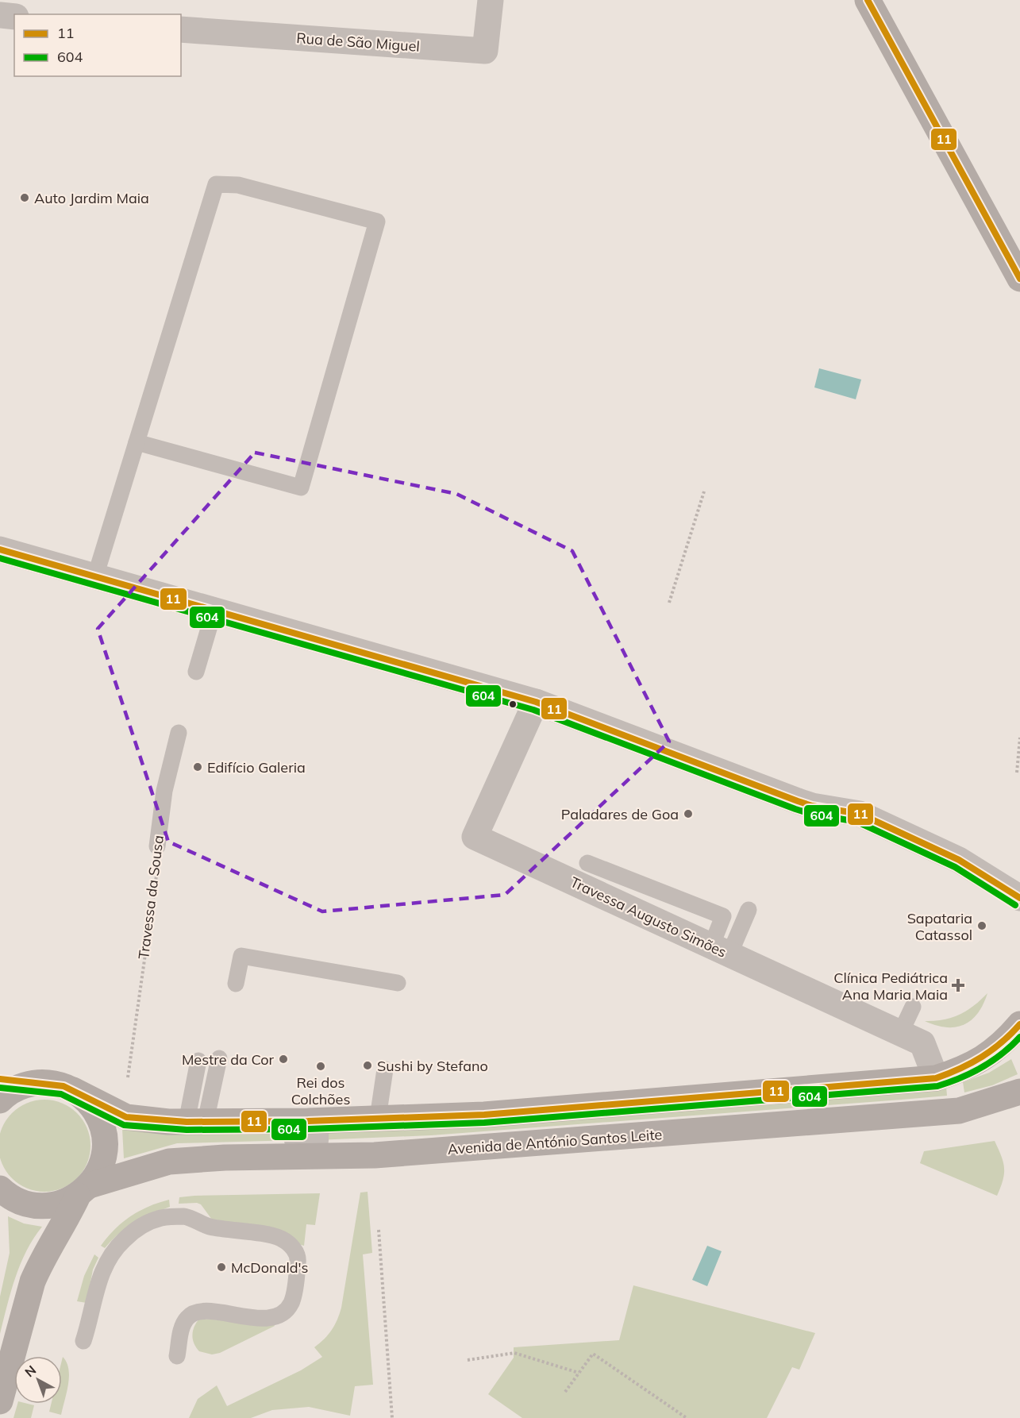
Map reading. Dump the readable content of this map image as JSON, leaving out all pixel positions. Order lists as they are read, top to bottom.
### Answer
{
  "streets": {
    "main road": ["Avenida de António Santos Leite"],
    "street": ["Rua de São Miguel", "Travessa Augusto Simões"],
    "lane": ["Travessa da Sousa"]
  },
  "places": {
    "other": [
      "Auto Jardim Maia",
      "Edifício Galeria",
      "Paladares de Goa",
      "Sapataria Catassol",
      "Mestre da Cor",
      "Sushi by Stefano",
      "Rei dos Colchões",
      "McDonald's"
    ],
    "health": ["Clínica Pediátrica Ana Maria Maia"]
  },
  "lines": ["transit line 11", "transit line 604"],
  "legend": ["11", "604"],
  "north": "top left"
}
